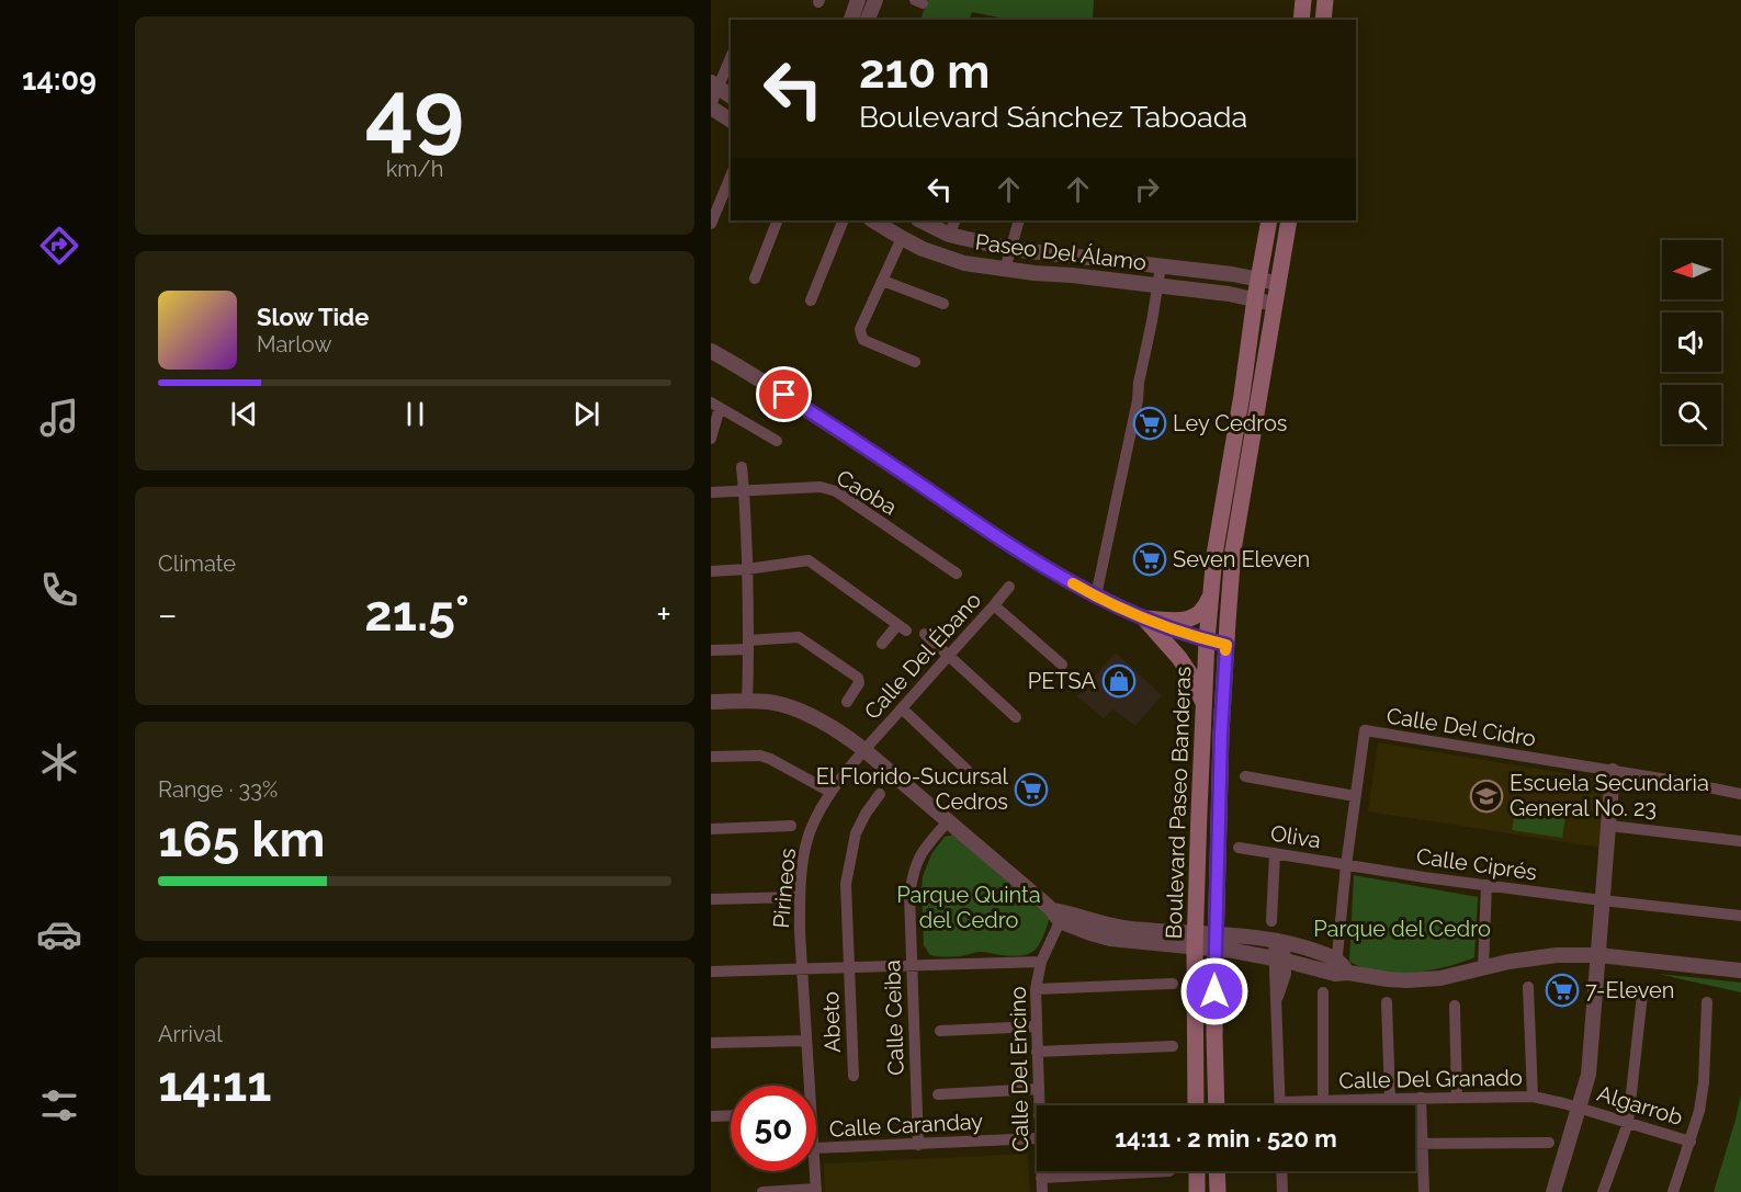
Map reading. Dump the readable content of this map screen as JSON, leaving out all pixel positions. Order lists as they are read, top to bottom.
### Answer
{
  "streets": {
    "main road": ["Boulevard Paseo Banderas"],
    "street": [
      "Paseo Del Álamo",
      "Caoba",
      "Calle Del Ébano",
      "Calle Del Cidro",
      "Oliva",
      "Calle Ciprés",
      "Pirineos",
      "Calle Ceiba",
      "Abeto",
      "Calle Del Encino",
      "Calle Del Granado",
      "Algarrob",
      "Calle Caranday"
    ]
  },
  "crossings": [
    ["Paseo Del Álamo", "Boulevard Paseo Banderas"],
    ["Calle Del Ébano", "Pirineos"],
    ["Calle Del Cidro", "Oliva"],
    ["Calle Del Cidro", "Calle Ciprés"],
    ["Oliva", "Calle Ciprés"],
    ["Calle Ceiba", "Calle Caranday"],
    ["Calle Del Granado", "Algarrob"]
  ],
  "parks": ["Parque Quinta del Cedro", "Parque del Cedro"],
  "places": {
    "supermarket": [
      "Ley Cedros",
      "Seven Eleven",
      "El Florido-Sucursal Cedros",
      "7-Eleven"
    ],
    "shop": ["PETSA"],
    "school or university": ["Escuela Secundaria General No. 23"]
  },
  "north": "left",
  "page": {
    "tabs": "14:09",
    "tile": [
      ["49", "km/h"],
      "Climate",
      ["Range · 33%", "165 km"],
      ["Arrival", "14:11"]
    ],
    "turn": ["210 m", "Boulevard Sánchez Taboada"],
    "song": ["Slow Tide", "Marlow"],
    "heat": ["−", "21.5°", "+"],
    "limit": "50",
    "trip": "14:11 · 2 min · 520 m"
  }
}
